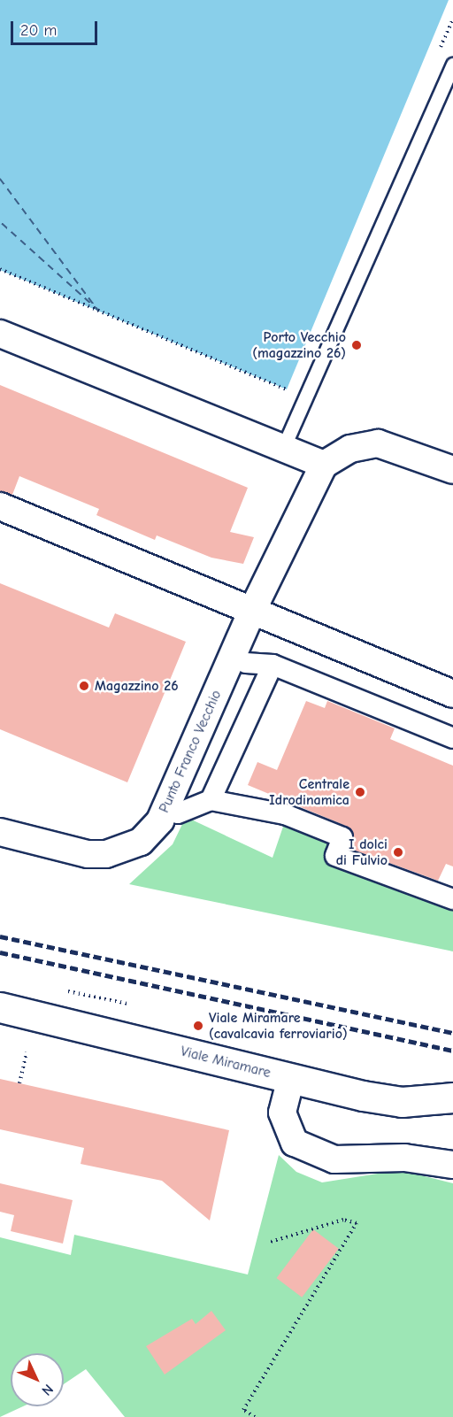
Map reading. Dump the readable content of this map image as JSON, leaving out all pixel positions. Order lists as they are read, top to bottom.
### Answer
{
  "streets": {
    "main road": ["Viale Miramare"],
    "street": ["Punto Franco Vecchio"]
  },
  "places": [
    "Porto Vecchio (magazzino 26)",
    "Magazzino 26",
    "Centrale Idrodinamica",
    "I dolci di Fulvio",
    "Viale Miramare (cavalcavia ferroviario)"
  ],
  "scale_bar": "20 m",
  "north": "bottom right"
}
